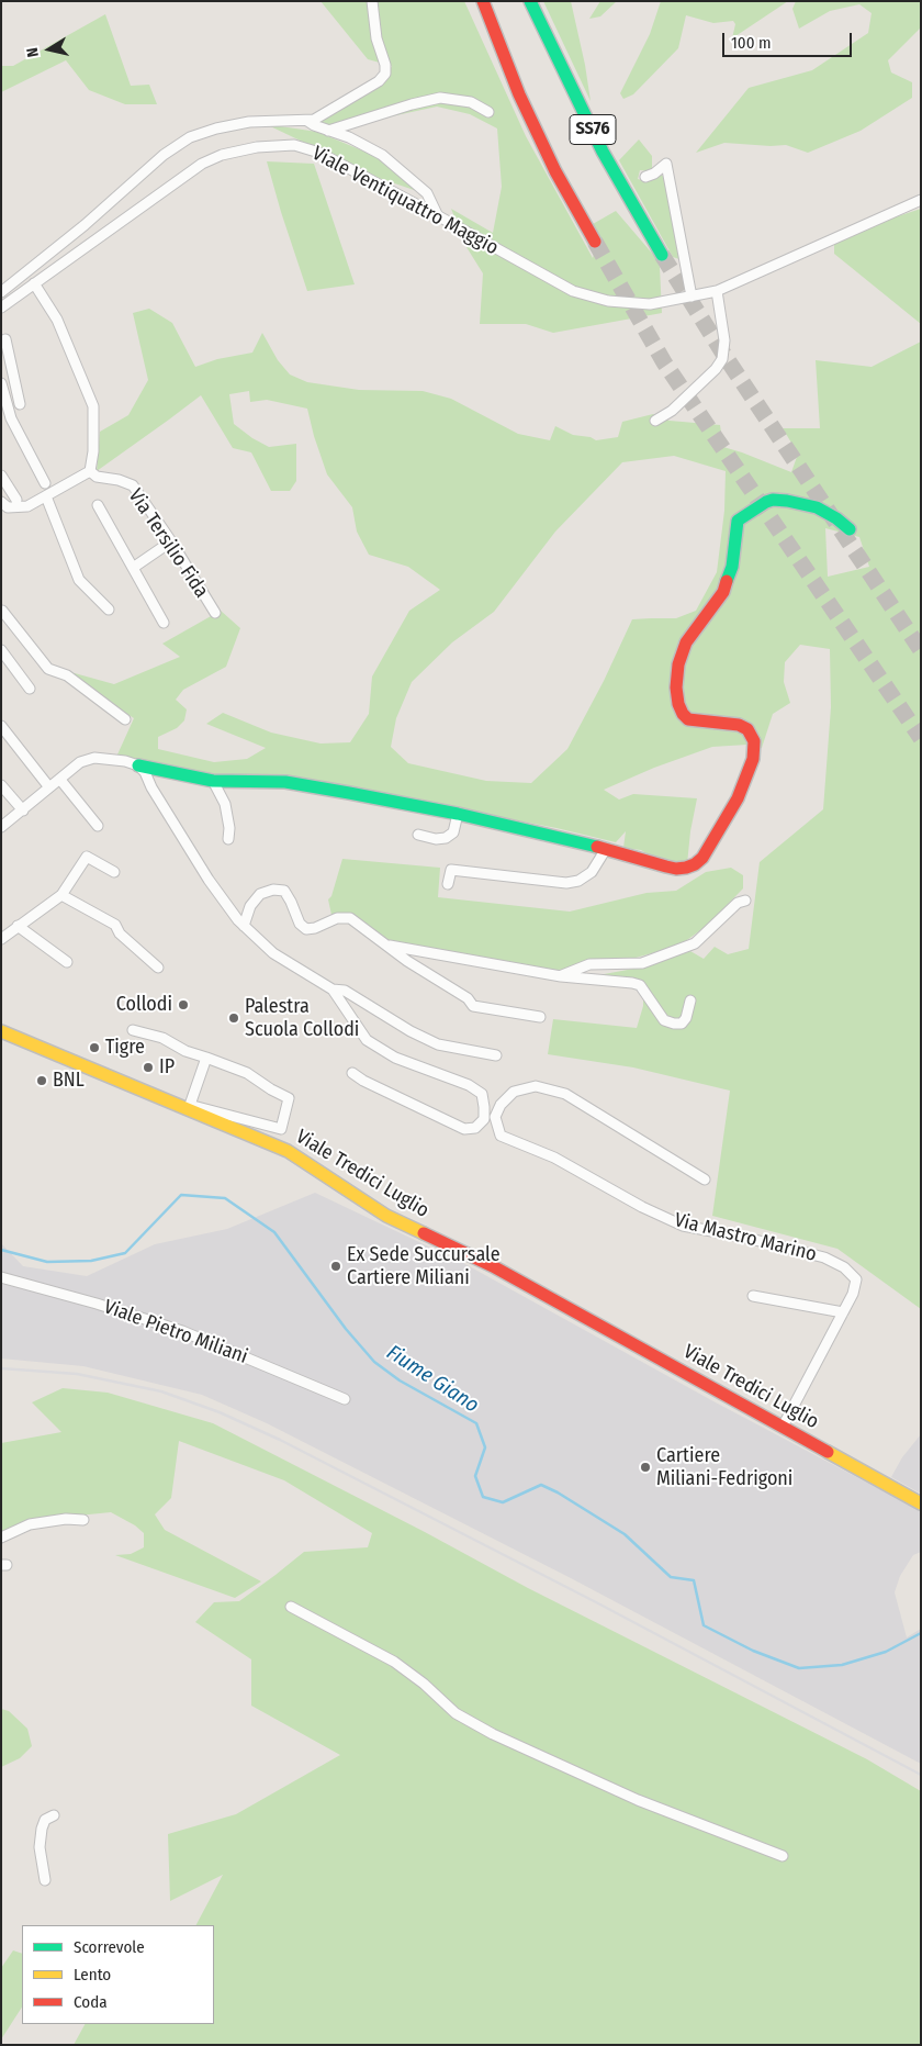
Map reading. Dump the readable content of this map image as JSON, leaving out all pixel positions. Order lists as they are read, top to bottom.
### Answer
{
  "streets": {
    "main road": ["SS76", "Viale Tredici Luglio"],
    "street": [
      "Viale Ventiquattro Maggio",
      "Via Tersilio Fida",
      "Via Mastro Marino",
      "Viale Pietro Miliani"
    ]
  },
  "crossings": [
    ["Viale Tredici Luglio", "Via Mastro Marino"]
  ],
  "water": ["Fiume Giano"],
  "places": [
    "Collodi",
    "Palestra Scuola Collodi",
    "Tigre",
    "IP",
    "BNL",
    "Ex Sede Succursale Cartiere Miliani",
    "Cartiere Miliani-Fedrigoni"
  ],
  "legend": ["Scorrevole", "Lento", "Coda"],
  "scale_bar": "100 m",
  "north": "left"
}
